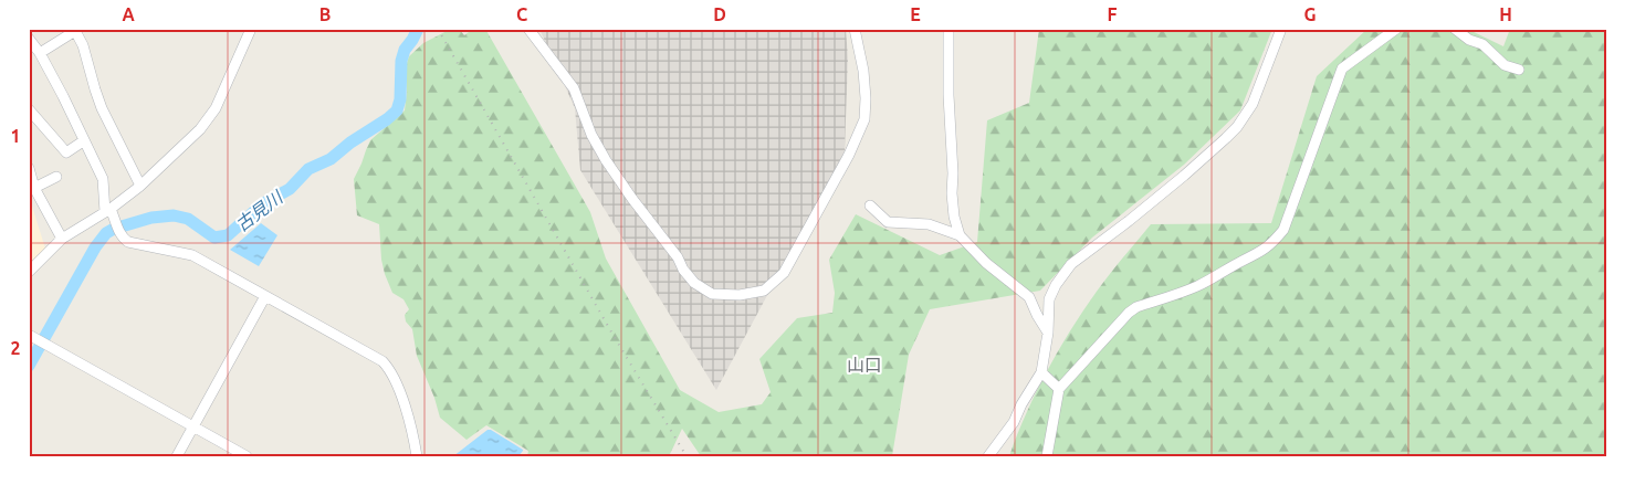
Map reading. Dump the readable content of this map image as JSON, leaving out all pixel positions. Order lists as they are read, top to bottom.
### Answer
{
  "districts": ["山口"],
  "water": ["古見川"],
  "grid": {
    "columns": [
      "A",
      "B",
      "C",
      "D",
      "E",
      "F",
      "G",
      "H"
    ],
    "rows": ["1", "2"]
  }
}
